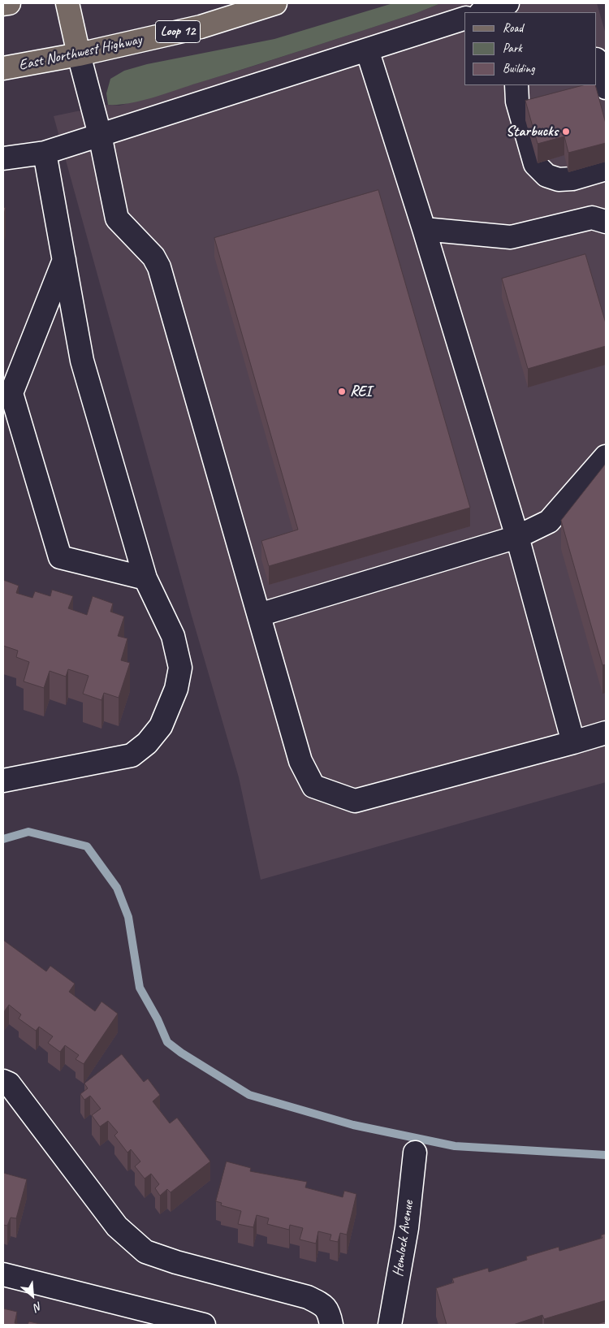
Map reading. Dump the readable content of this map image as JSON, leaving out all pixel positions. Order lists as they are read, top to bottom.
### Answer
{
  "streets": {
    "main road": ["Loop 12", "East Northwest Highway"],
    "street": ["Hemlock Avenue"]
  },
  "places": ["Starbucks", "REI"],
  "legend": ["Road", "Park", "Building"],
  "north": "bottom right"
}
